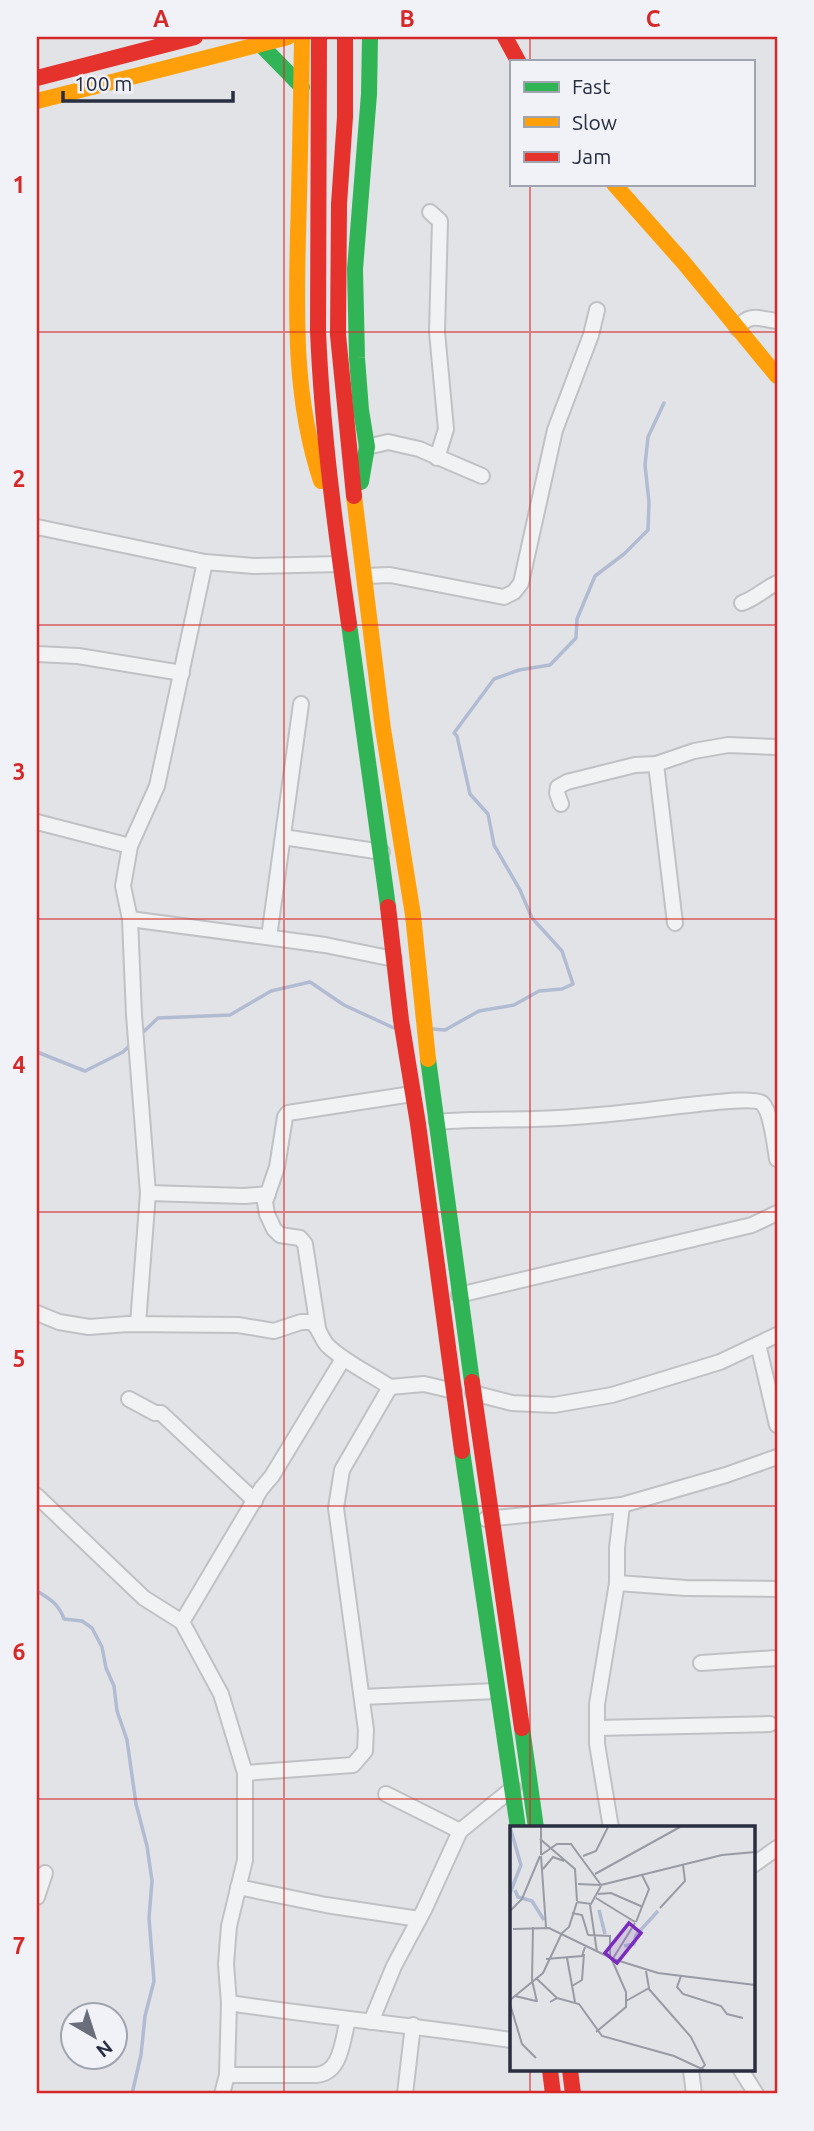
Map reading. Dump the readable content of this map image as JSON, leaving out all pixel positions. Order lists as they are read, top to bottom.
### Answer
{
  "legend": ["Fast", "Slow", "Jam"],
  "scale_bar": "100 m",
  "north": "bottom right",
  "grid": {
    "columns": ["A", "B", "C"],
    "rows": [
      "1",
      "2",
      "3",
      "4",
      "5",
      "6",
      "7"
    ]
  }
}
